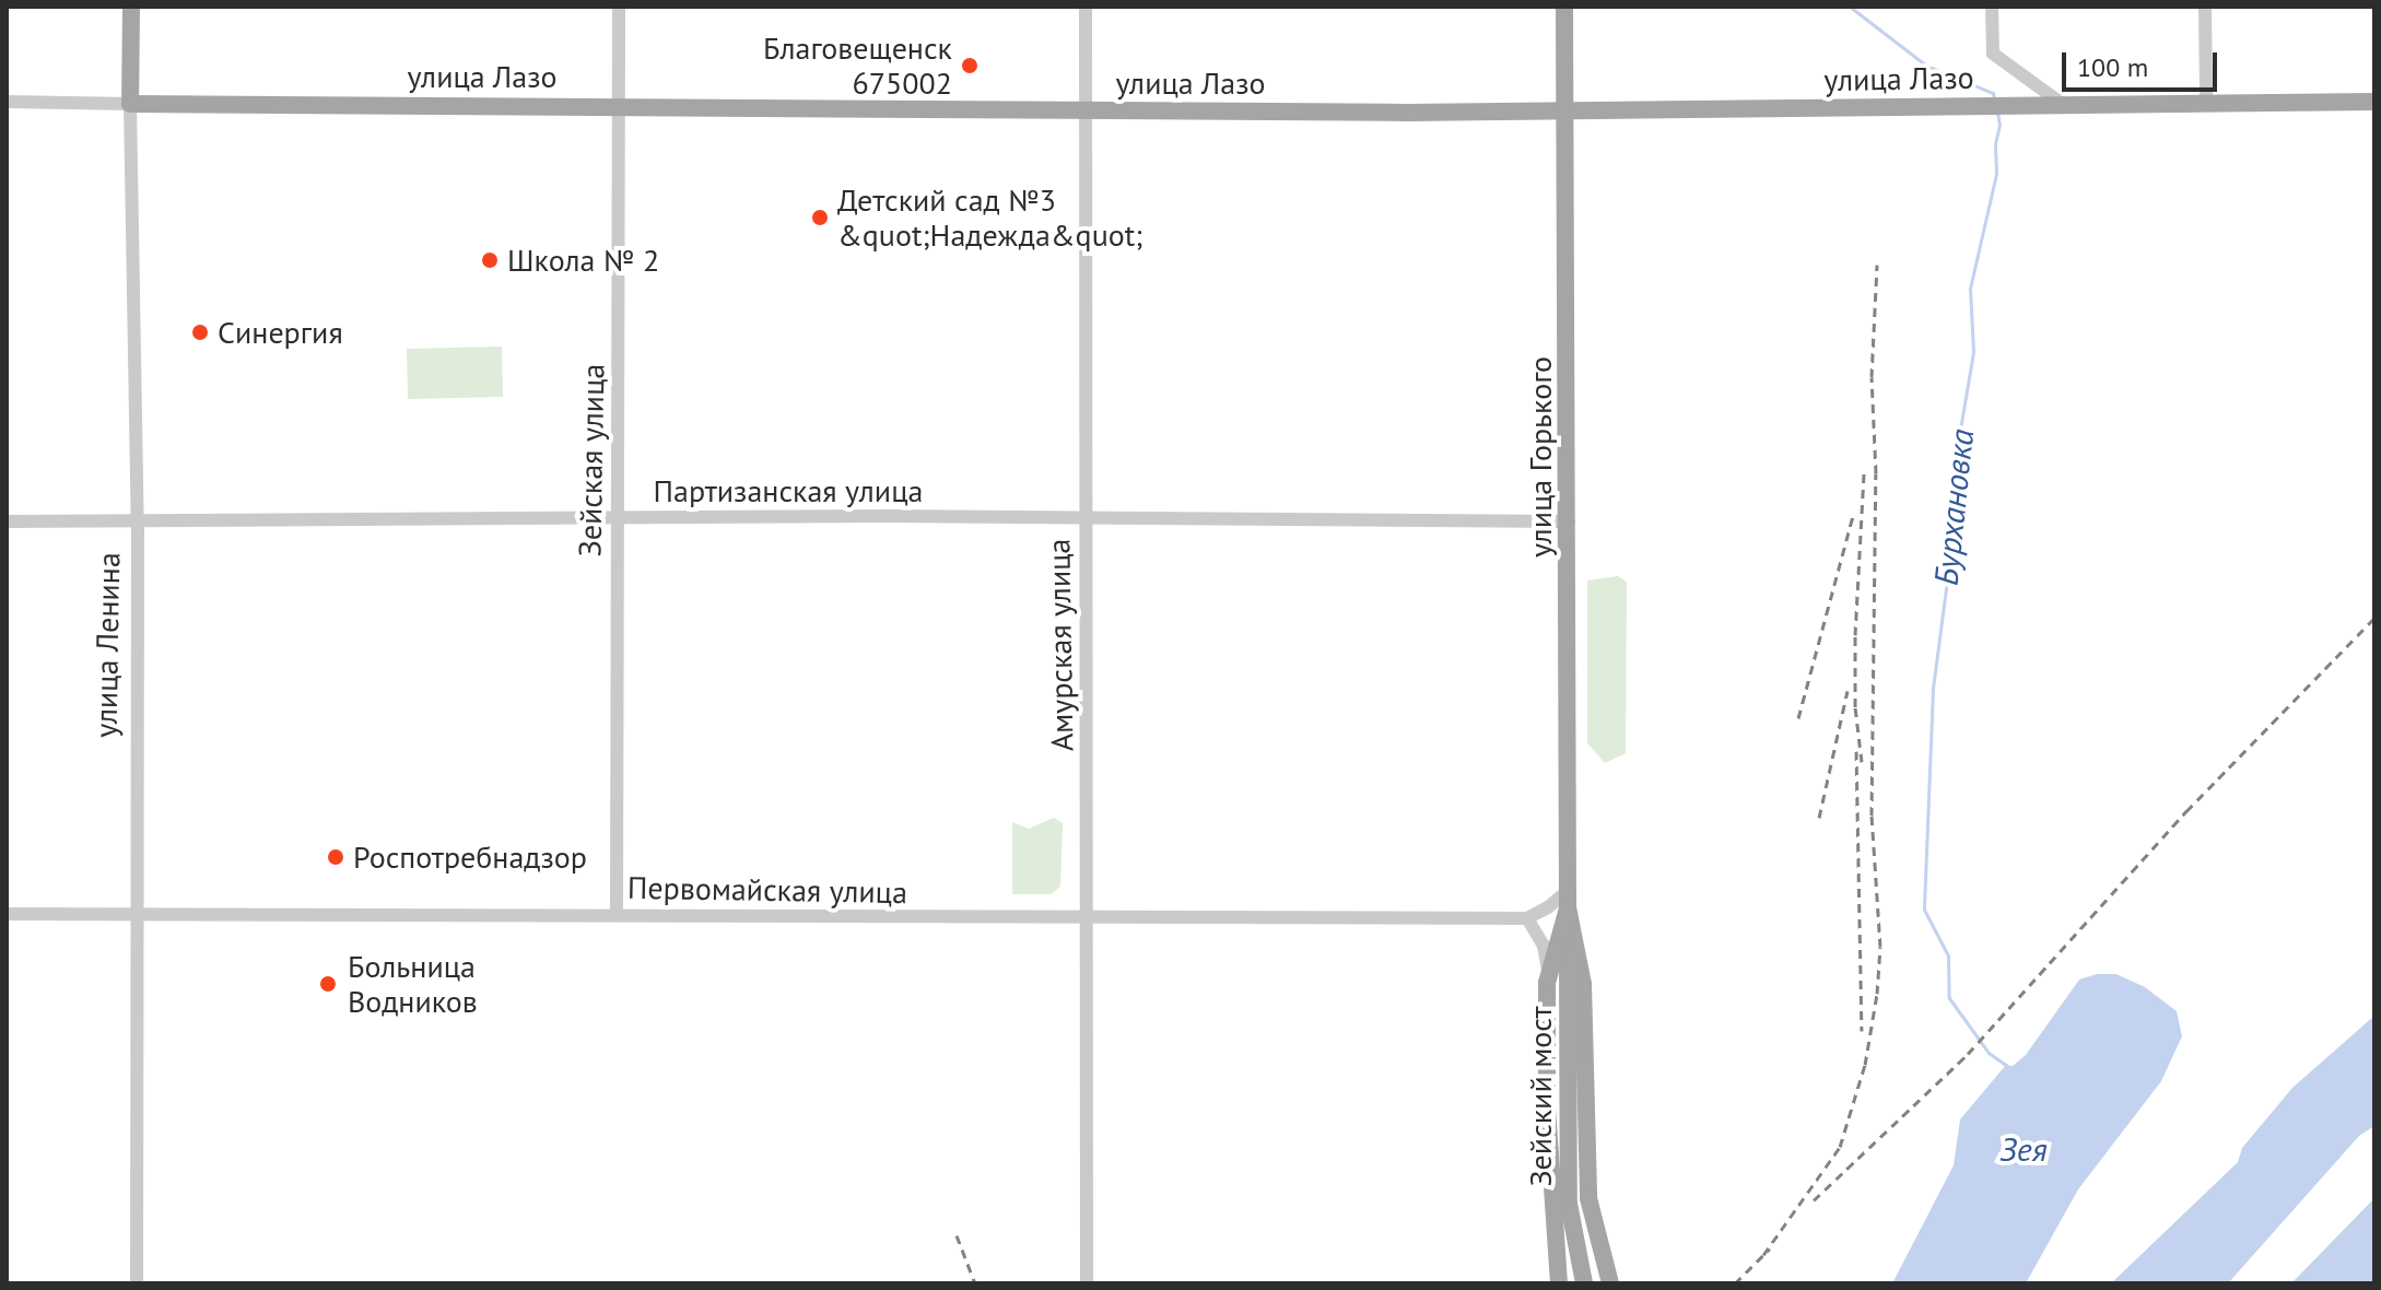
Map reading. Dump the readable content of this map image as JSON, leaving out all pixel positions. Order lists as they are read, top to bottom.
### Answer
{
  "streets": {
    "main road": [
      "улица Лазо",
      "улица Горького",
      "улица Ленина",
      "Зейский мост"
    ],
    "street": [
      "Зейская улица",
      "Партизанская улица",
      "Амурская улица",
      "Первомайская улица"
    ]
  },
  "crossings": [
    ["улица Лазо", "улица Горького"],
    ["улица Лазо", "Зейская улица"],
    ["улица Лазо", "улица Ленина"],
    ["улица Лазо", "Амурская улица"],
    ["улица Горького", "Партизанская улица"],
    ["улица Горького", "Зейский мост"],
    ["Зейская улица", "Партизанская улица"],
    ["Зейская улица", "Первомайская улица"],
    ["Партизанская улица", "улица Ленина"],
    ["Партизанская улица", "Амурская улица"],
    ["улица Ленина", "Первомайская улица"],
    ["Амурская улица", "Первомайская улица"]
  ],
  "water": ["Бурхановка", "Зея"],
  "places": [
    "Благовещенск 675002",
    "Детский сад №3 &quot;Надежда&quot;",
    "Школа № 2",
    "Синергия",
    "Роспотребнадзор",
    "Больница Водников"
  ],
  "scale_bar": "100 m"
}
